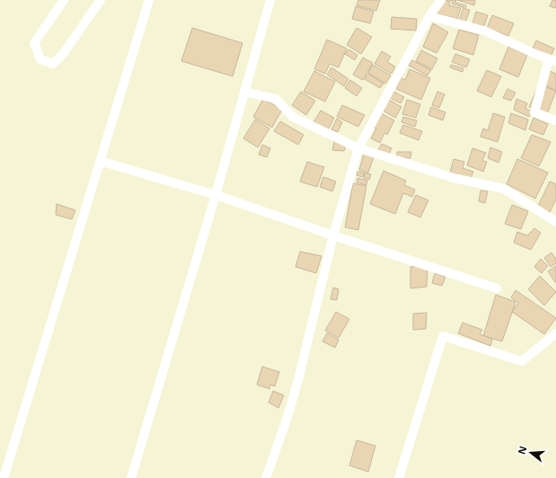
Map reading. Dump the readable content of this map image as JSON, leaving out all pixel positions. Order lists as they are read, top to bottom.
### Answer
{
  "north": "left"
}
